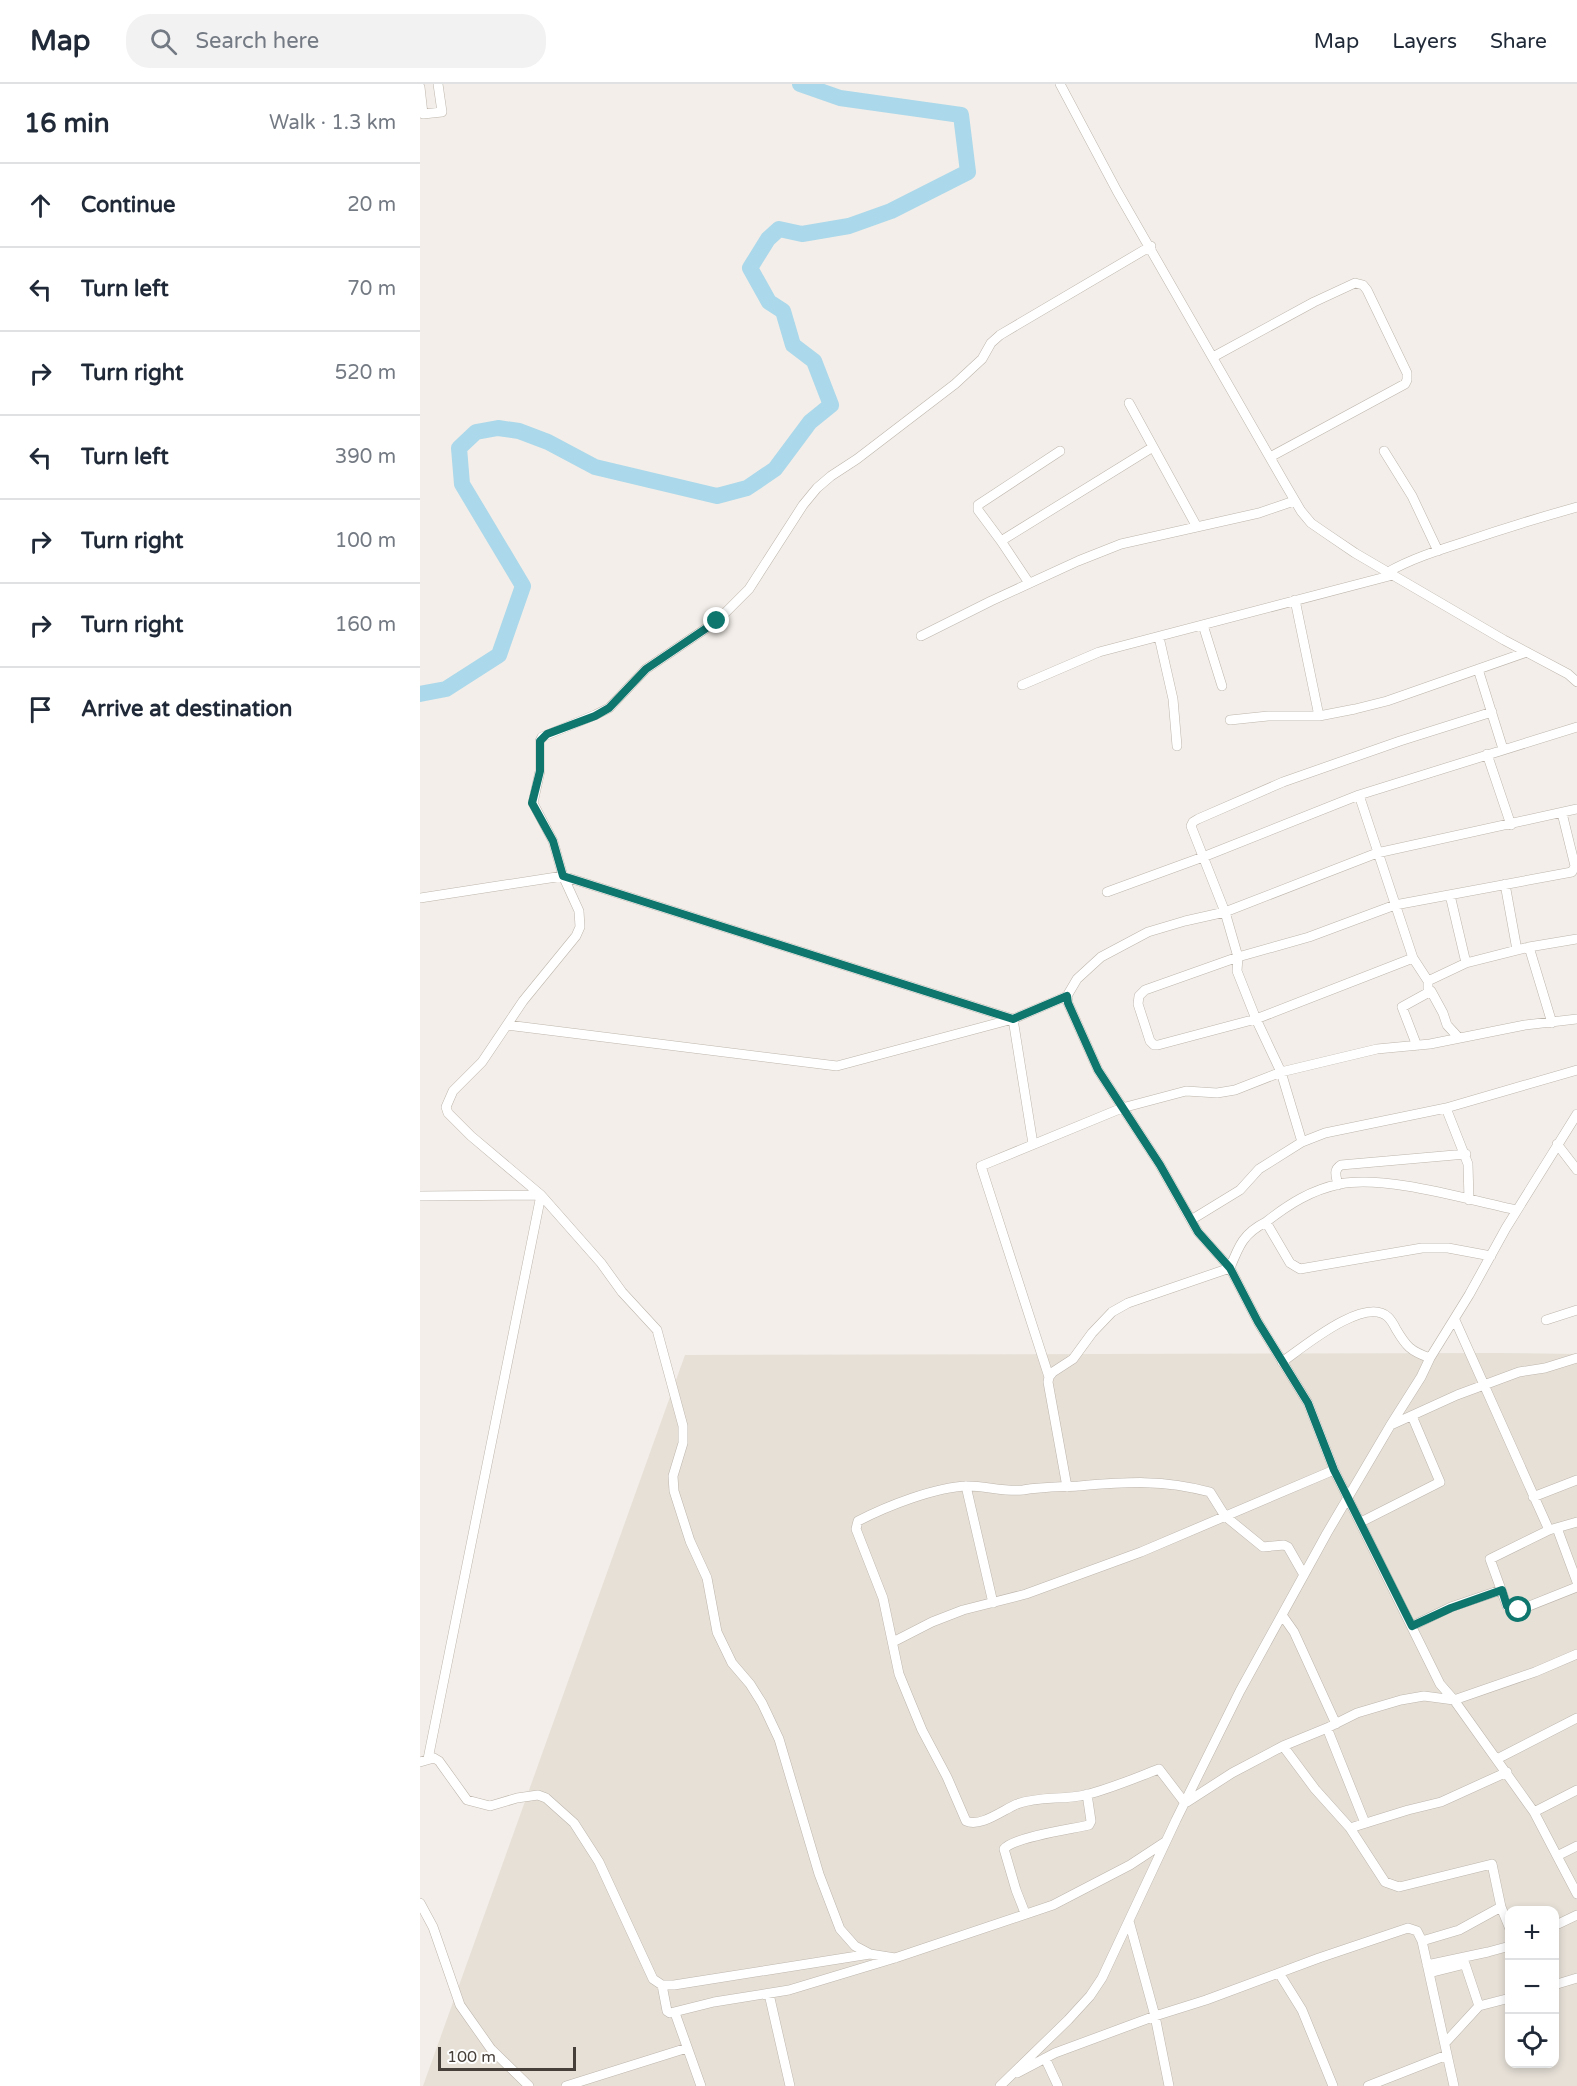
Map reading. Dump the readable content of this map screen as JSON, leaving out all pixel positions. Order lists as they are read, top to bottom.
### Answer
{
  "scale_bar": "100 m",
  "page": {
    "header": "Map",
    "search": "Search here",
    "nav": ["Map", "Layers", "Share"],
    "heading": ["16 min", "Walk · 1.3 km"],
    "list": [
      ["Continue", "20 m"],
      ["Turn left", "70 m"],
      ["Turn right", "520 m"],
      ["Turn left", "390 m"],
      ["Turn right", "100 m"],
      ["Turn right", "160 m"],
      "Arrive at destination"
    ],
    "map_buttons": ["+", "−"],
    "scale": "100 m"
  }
}
